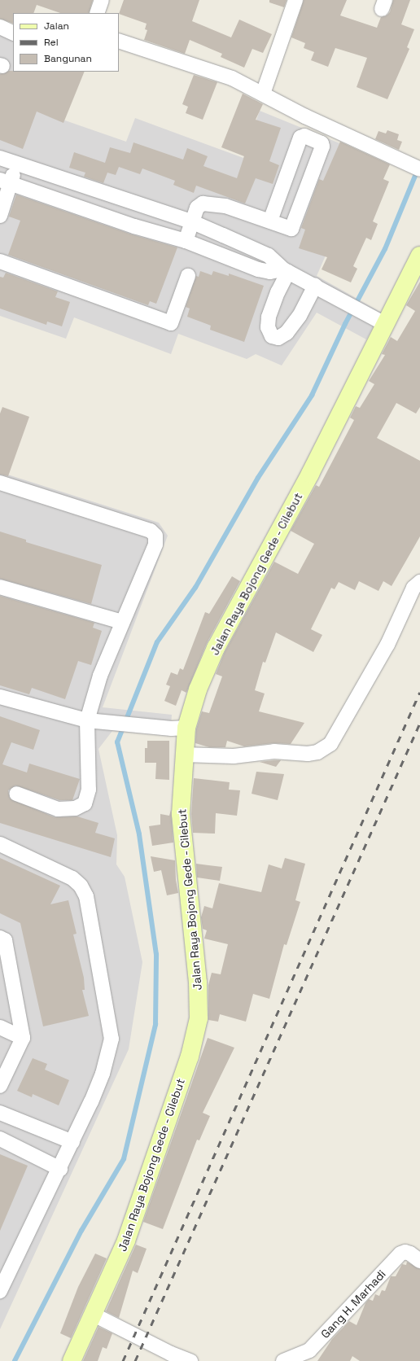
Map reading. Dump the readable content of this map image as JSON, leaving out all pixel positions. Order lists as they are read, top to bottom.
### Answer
{
  "streets": {
    "main road": ["Jalan Raya Bojong Gede - Cilebut"],
    "street": ["Gang H. Marhadi"]
  },
  "legend": ["Jalan", "Rel", "Bangunan"]
}
